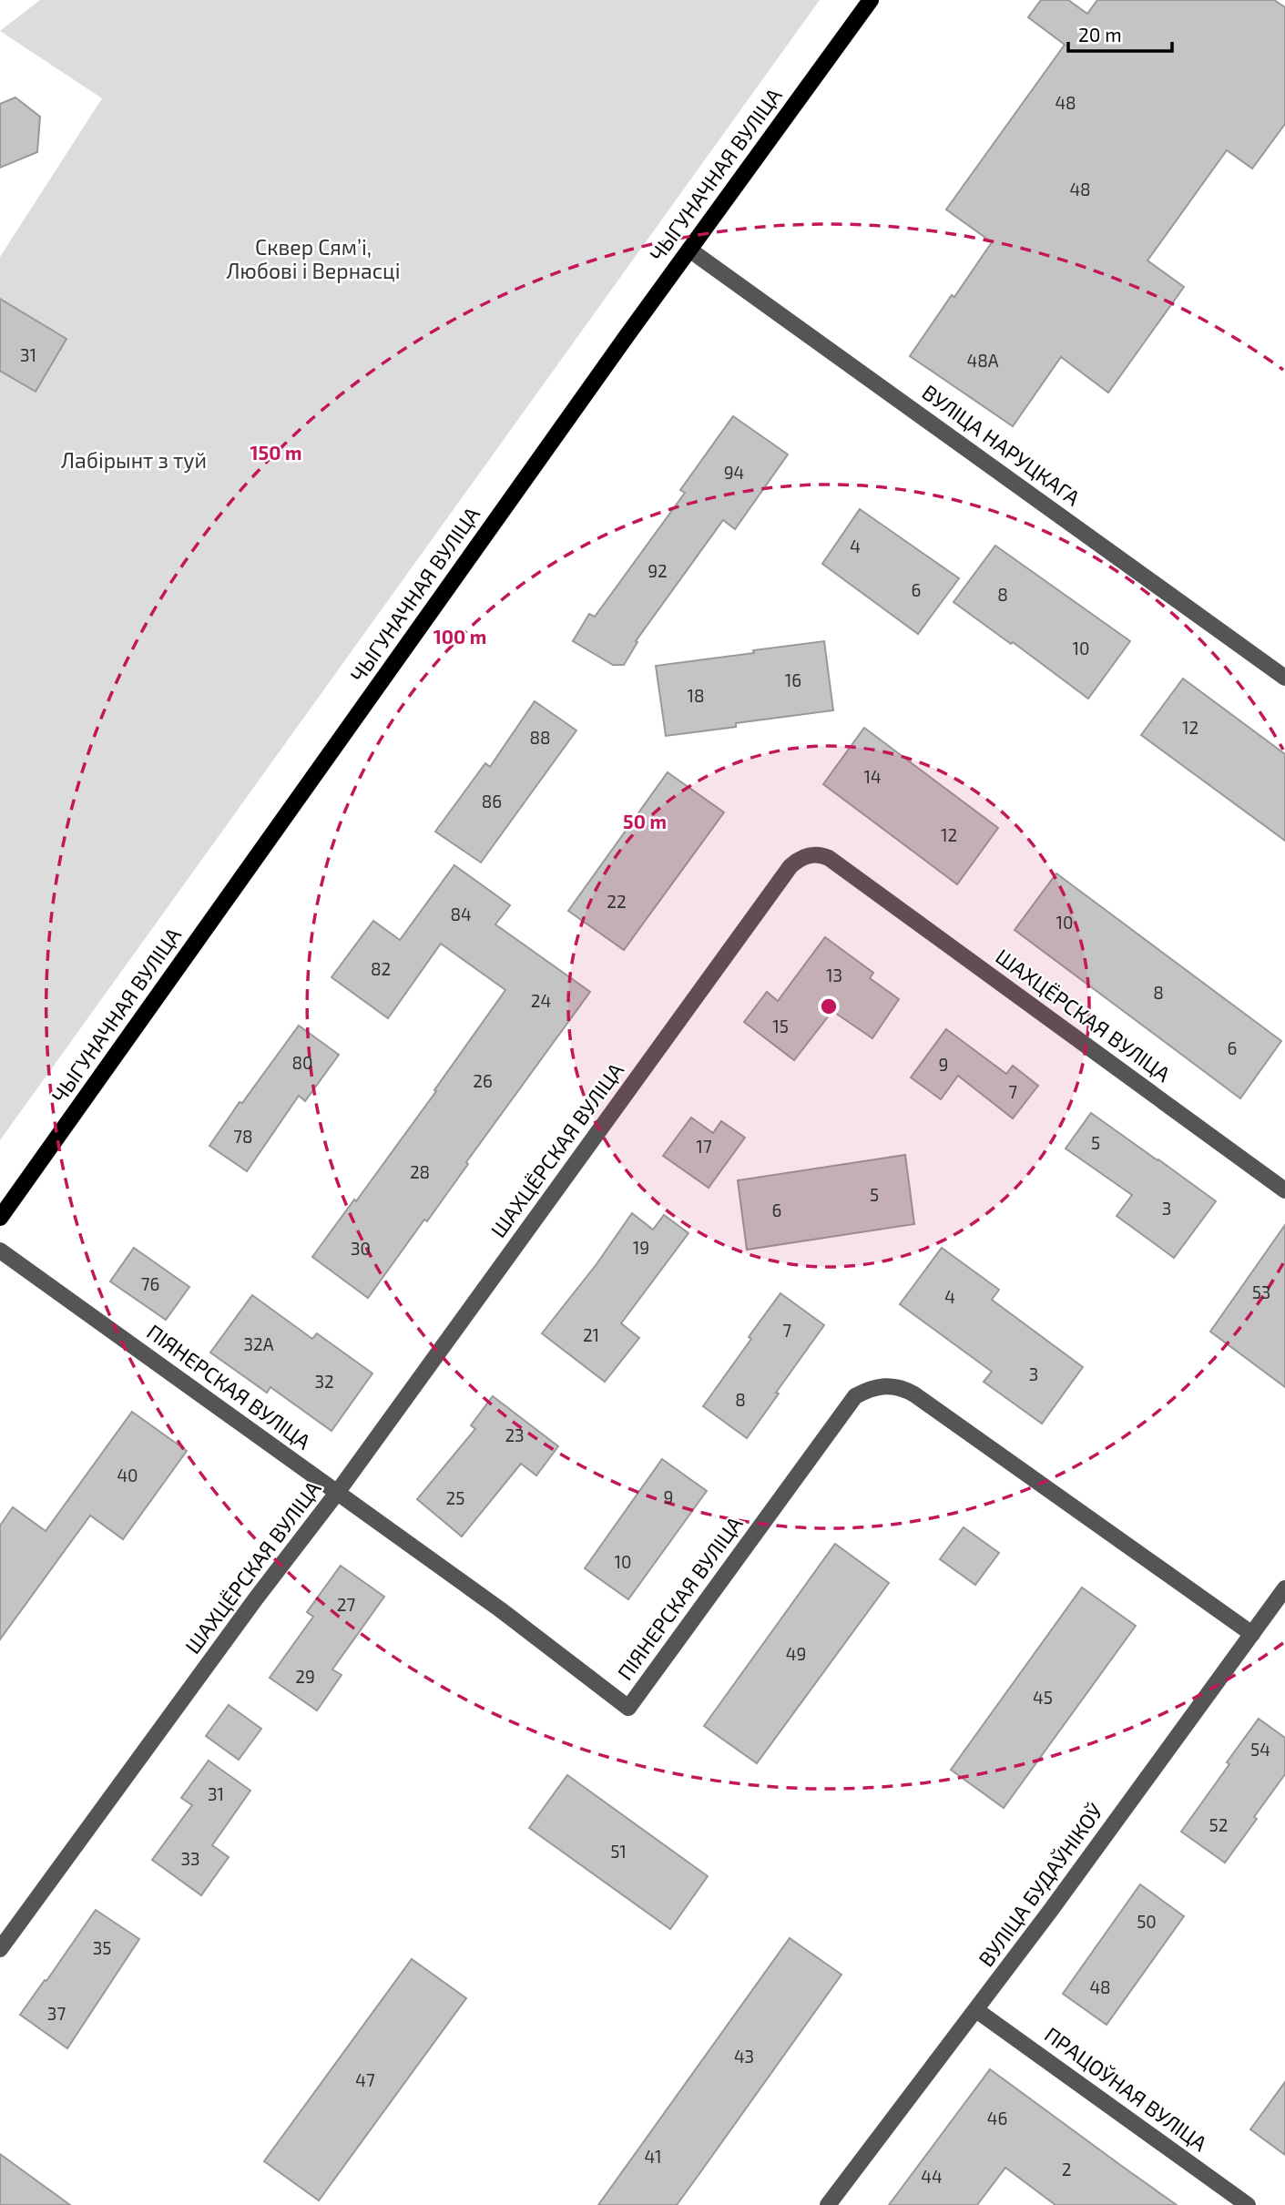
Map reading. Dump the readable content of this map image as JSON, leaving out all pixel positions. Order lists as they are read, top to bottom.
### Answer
{
  "streets": {
    "main road": ["ЧЫГУНАЧНАЯ ВУЛІЦА"],
    "street": [
      "ВУЛІЦА НАРУЦКАГА",
      "ШАХЦЁРСКАЯ ВУЛІЦА",
      "ПІЯНЕРСКАЯ ВУЛІЦА",
      "ВУЛІЦА БУДАЎНІКОЎ",
      "ПРАЦОЎНАЯ ВУЛІЦА"
    ]
  },
  "crossings": [
    ["ЧЫГУНАЧНАЯ ВУЛІЦА", "ВУЛІЦА НАРУЦКАГА"],
    ["ШАХЦЁРСКАЯ ВУЛІЦА", "ПІЯНЕРСКАЯ ВУЛІЦА"],
    ["ПІЯНЕРСКАЯ ВУЛІЦА", "ВУЛІЦА БУДАЎНІКОЎ"],
    ["ВУЛІЦА БУДАЎНІКОЎ", "ПРАЦОЎНАЯ ВУЛІЦА"]
  ],
  "parks": ["Сквер Сямʼі, Любові і Вернасці", "Лабірынт з туй"],
  "house_numbers": [
    "48",
    "48",
    "31",
    "48А",
    "94",
    "4",
    "92",
    "6",
    "8",
    "10",
    "16",
    "18",
    "12",
    "88",
    "14",
    "86",
    "12",
    "22",
    "84",
    "10",
    "82",
    "13",
    "8",
    "24",
    "15",
    "6",
    "80",
    "9",
    "26",
    "7",
    "78",
    "5",
    "17",
    "28",
    "5",
    "3",
    "6",
    "19",
    "30",
    "76",
    "53",
    "4",
    "7",
    "21",
    "32А",
    "3",
    "32",
    "8",
    "23",
    "40",
    "9",
    "25",
    "10",
    "27",
    "49",
    "29",
    "45",
    "54",
    "31",
    "52",
    "51",
    "33",
    "50",
    "35",
    "48",
    "37",
    "43",
    "47",
    "46",
    "41",
    "2",
    "44"
  ],
  "scale_bar": "20 m",
  "rings": ["150 m", "100 m", "50 m"]
}
